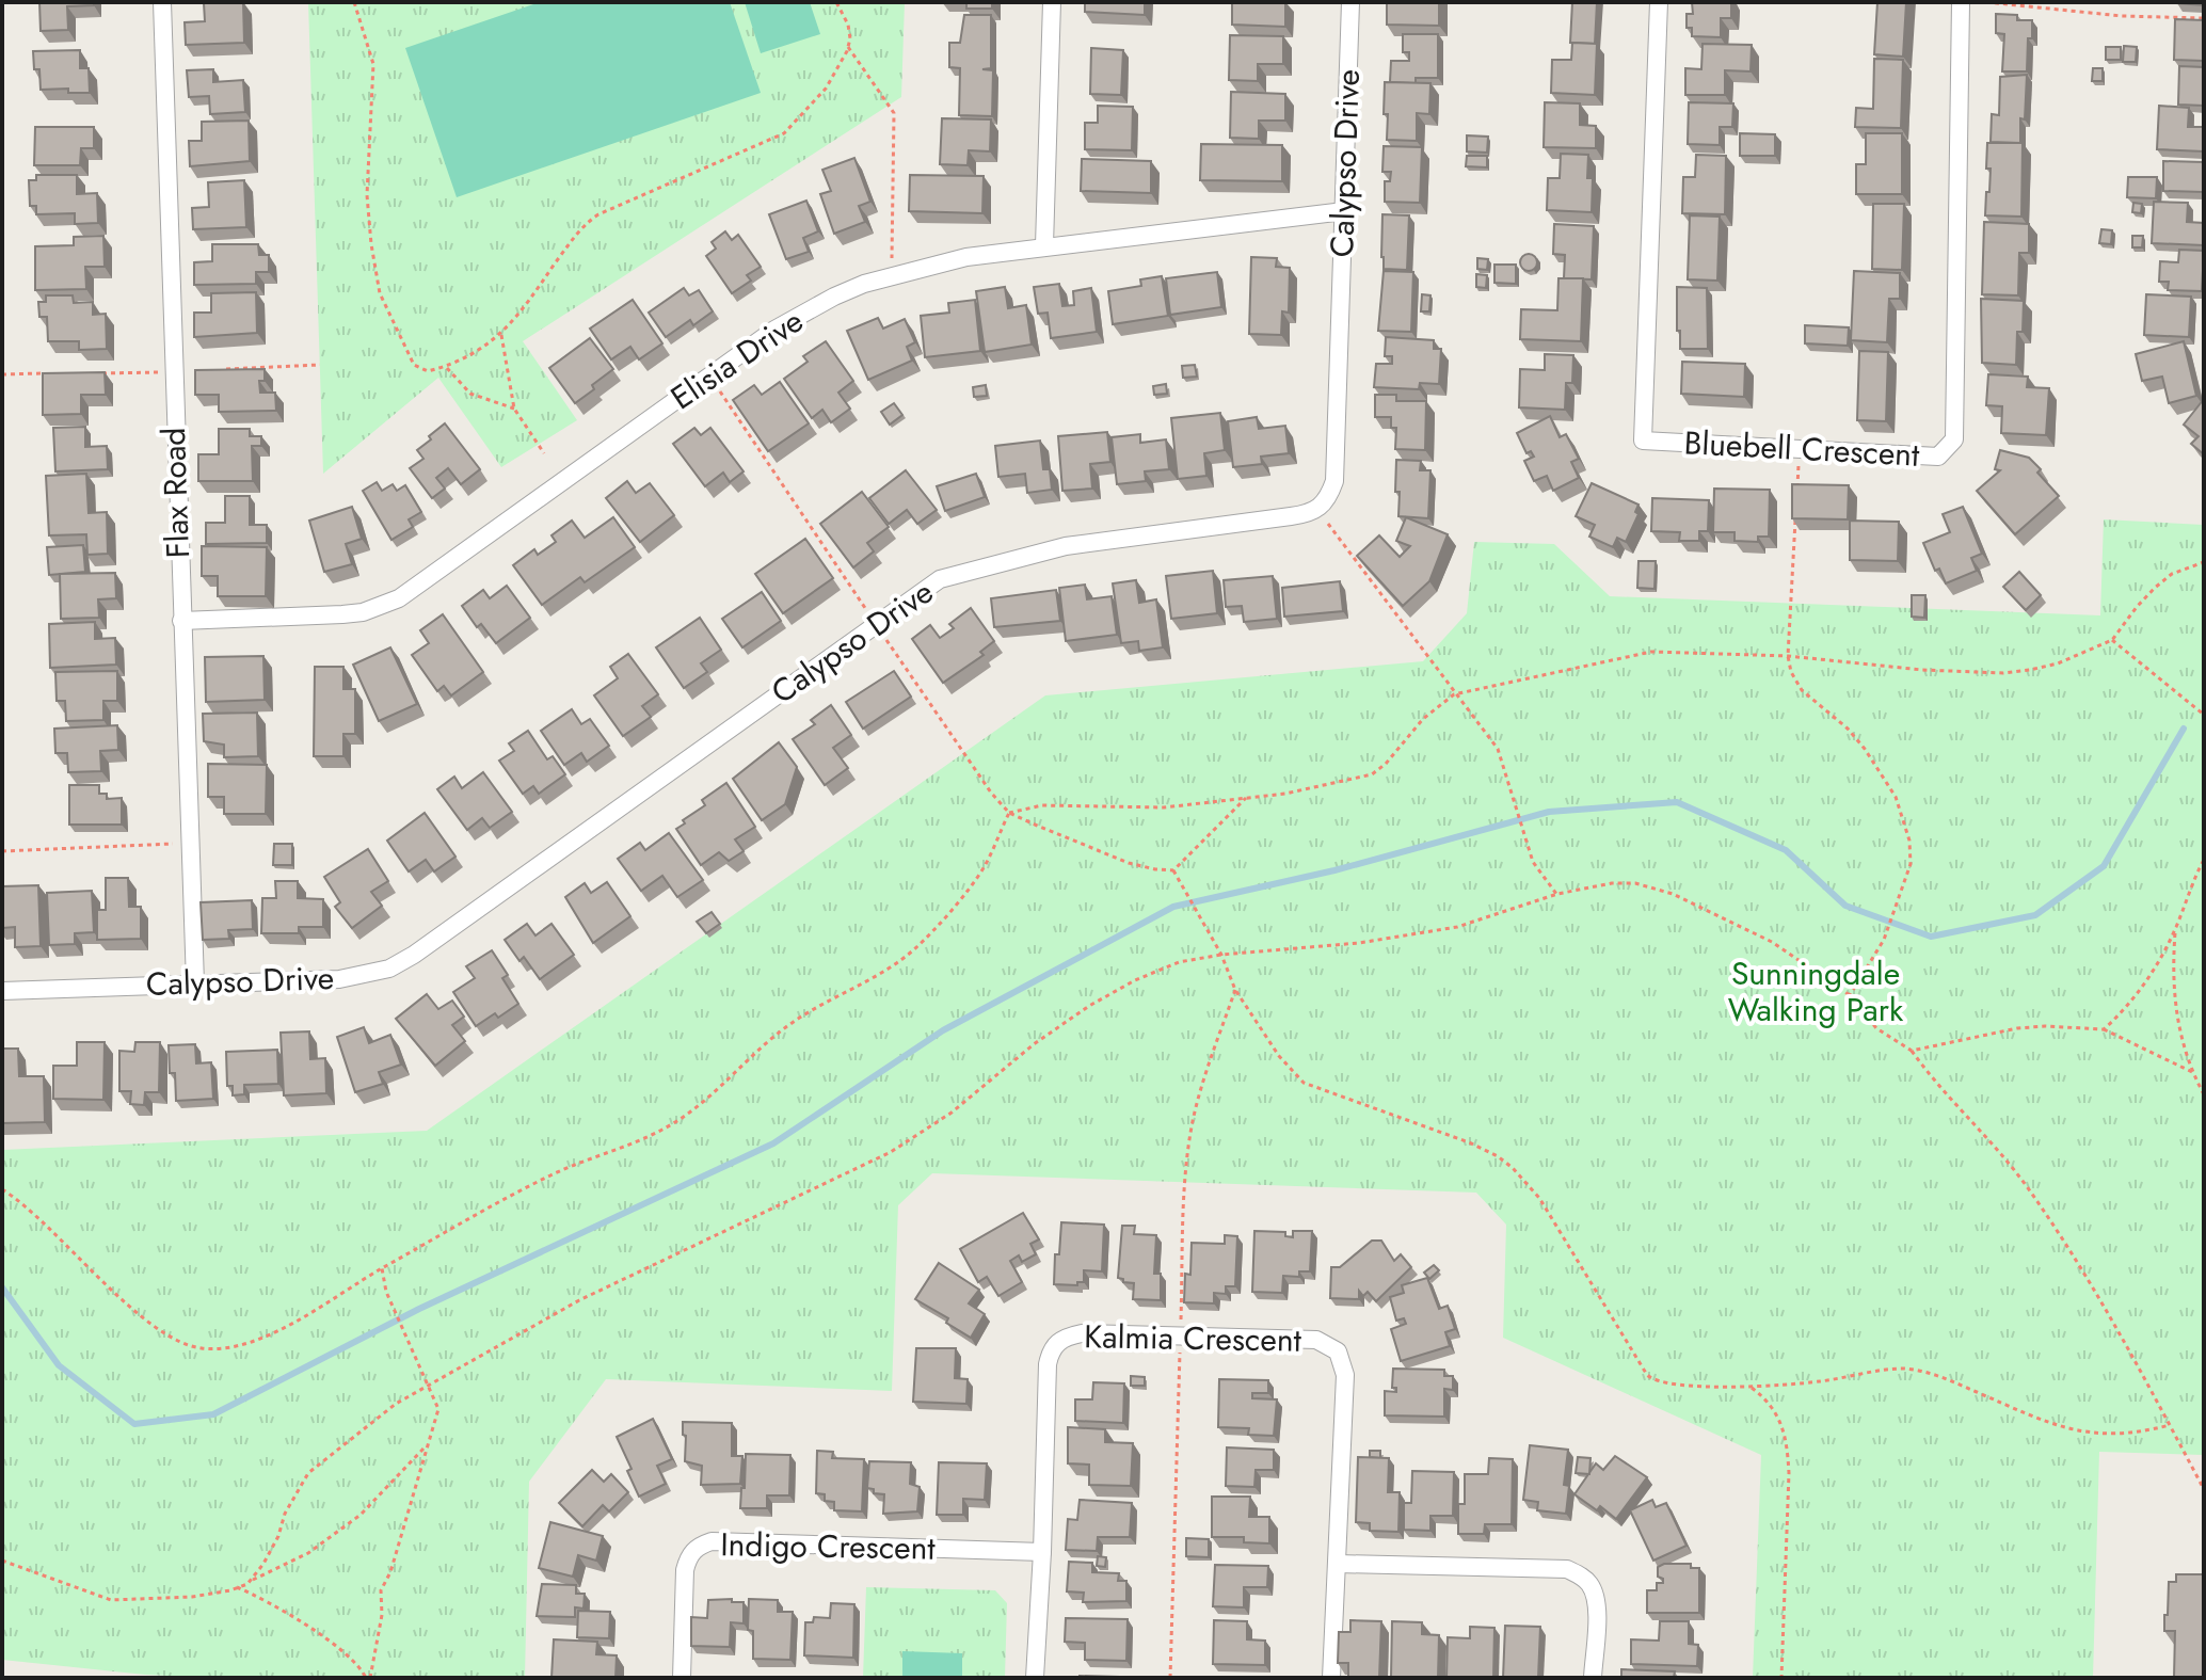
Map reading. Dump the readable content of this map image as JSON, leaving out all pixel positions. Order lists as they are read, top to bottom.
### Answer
{
  "streets": {
    "street": [
      "Calypso Drive",
      "Elisia Drive",
      "Bluebell Crescent",
      "Flax Road",
      "Kalmia Crescent",
      "Indigo Crescent"
    ]
  },
  "crossings": [
    ["Calypso Drive", "Elisia Drive"],
    ["Calypso Drive", "Flax Road"],
    ["Elisia Drive", "Flax Road"],
    ["Kalmia Crescent", "Indigo Crescent"]
  ],
  "parks": ["Sunningdale Walking Park"]
}
